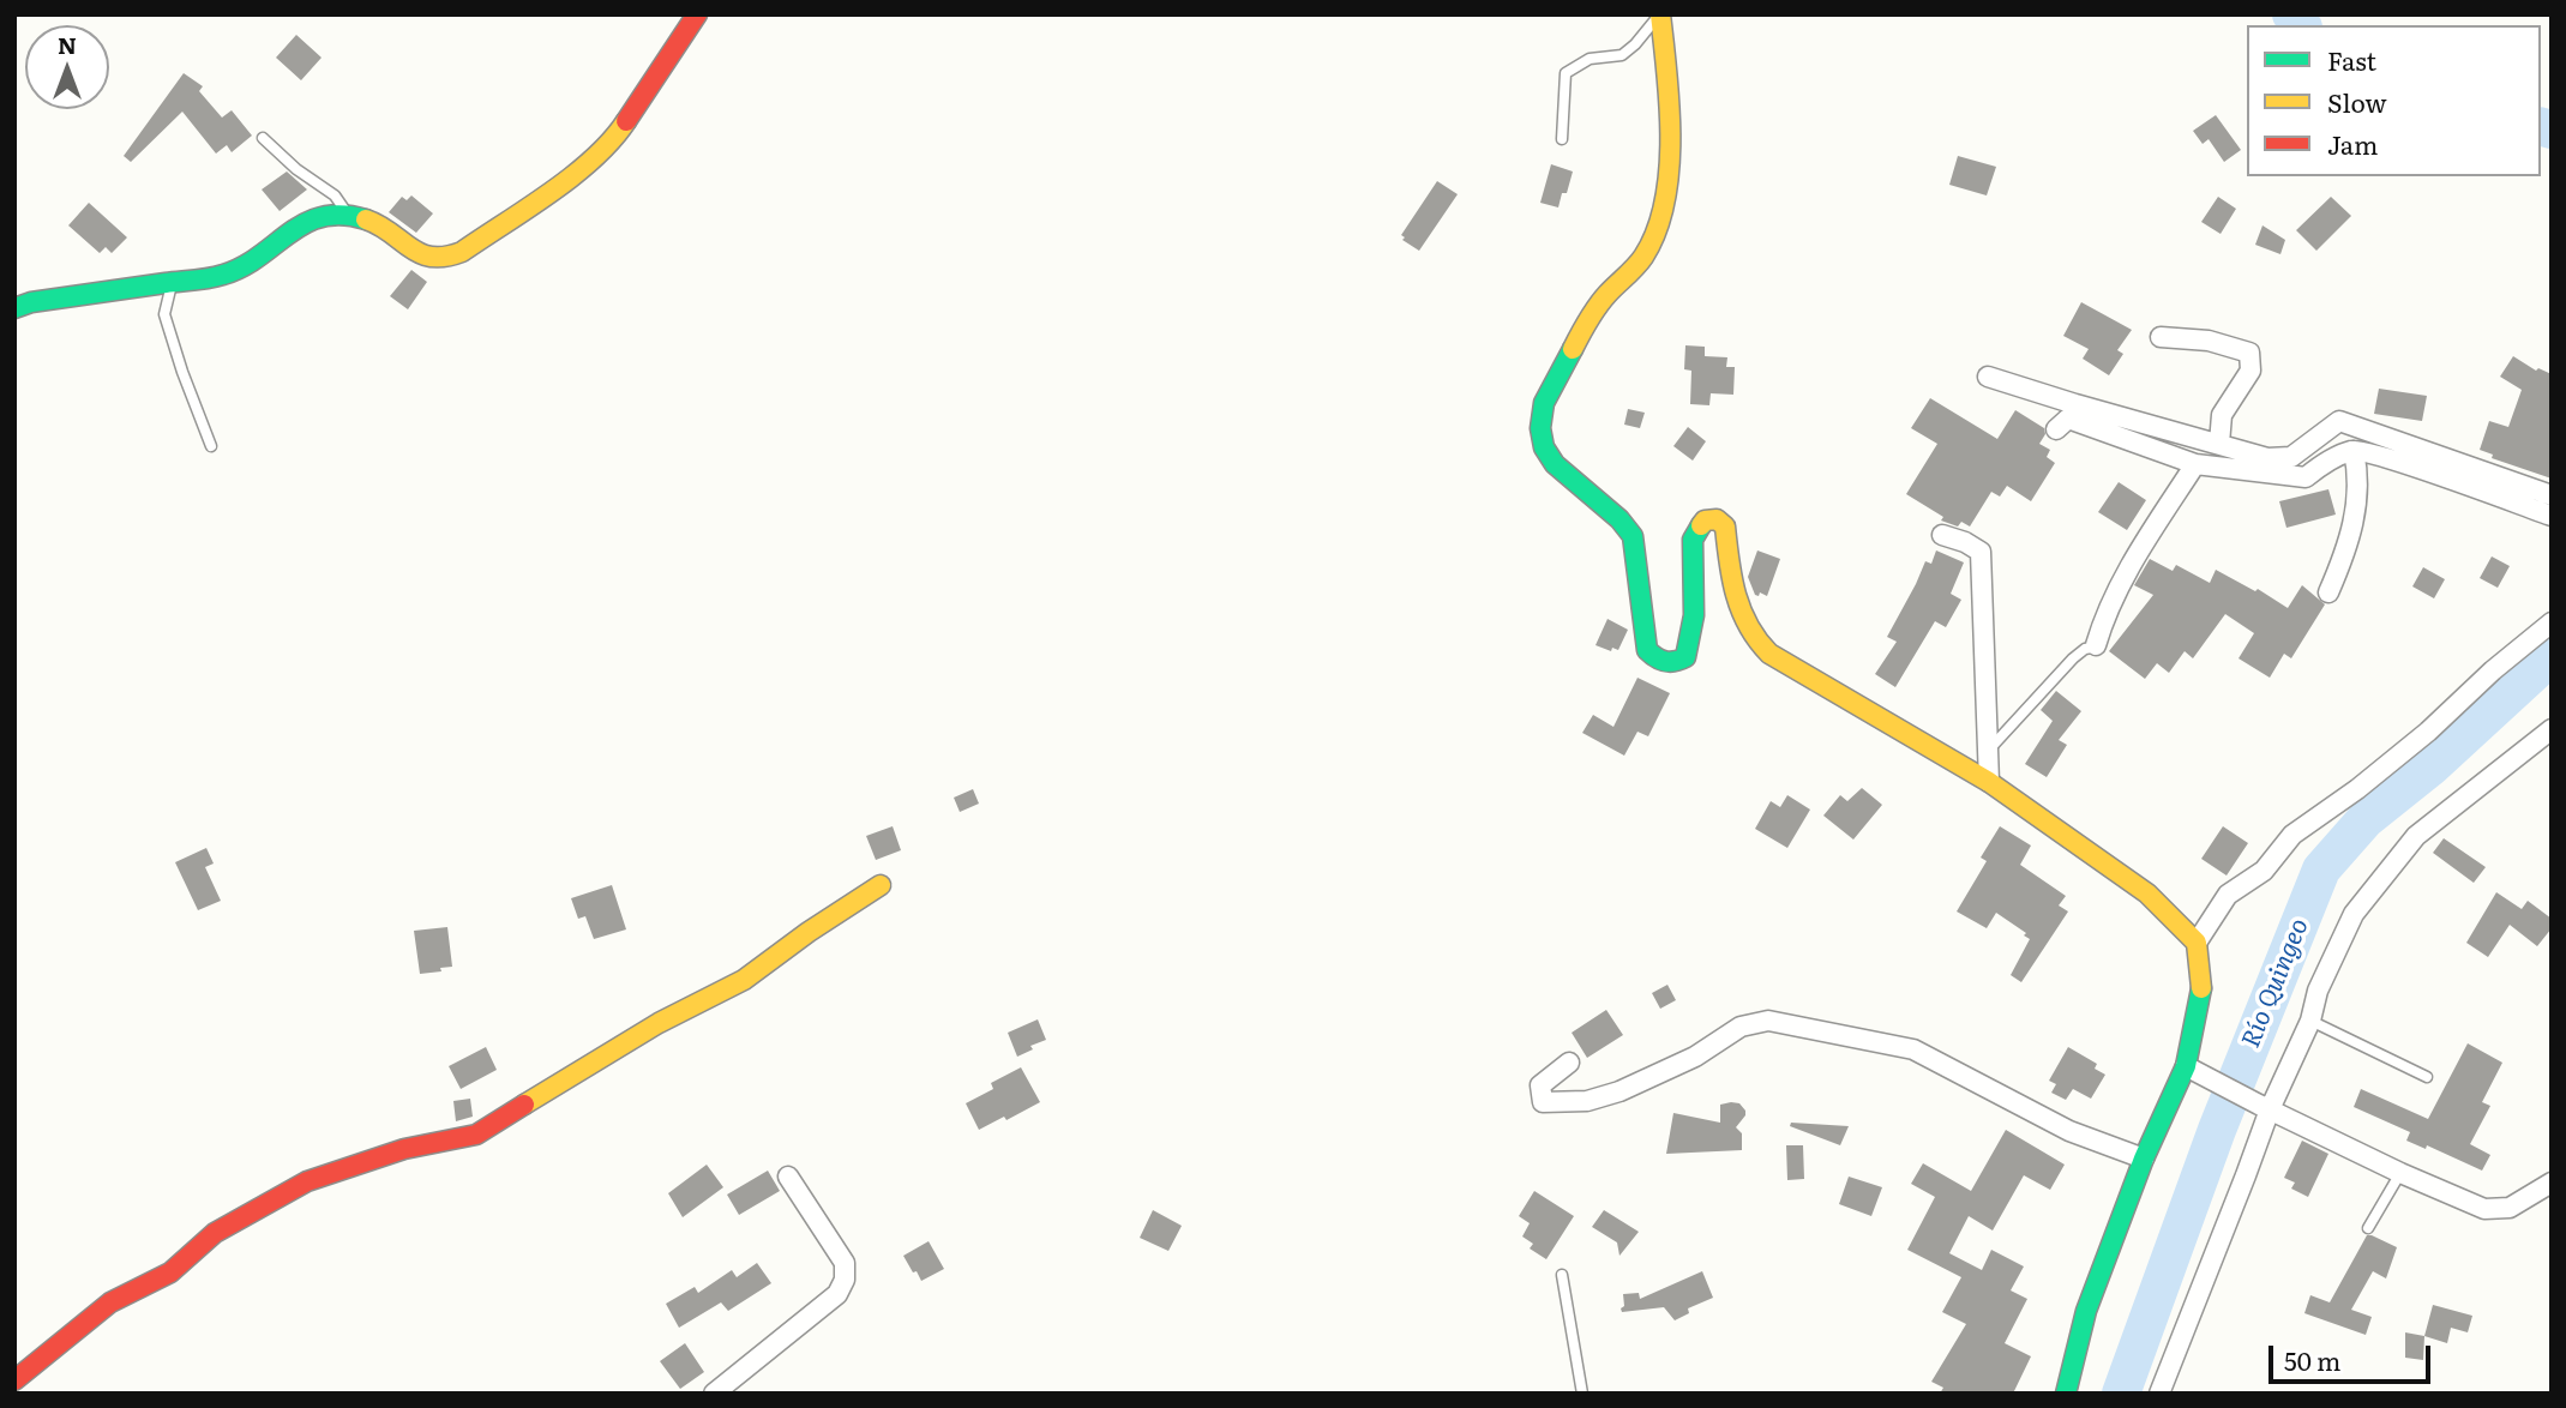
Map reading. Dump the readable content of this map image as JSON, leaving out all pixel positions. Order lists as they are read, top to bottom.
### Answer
{
  "water": ["Río Quingeo"],
  "legend": ["Fast", "Slow", "Jam"],
  "scale_bar": "50 m",
  "north": "top"
}
